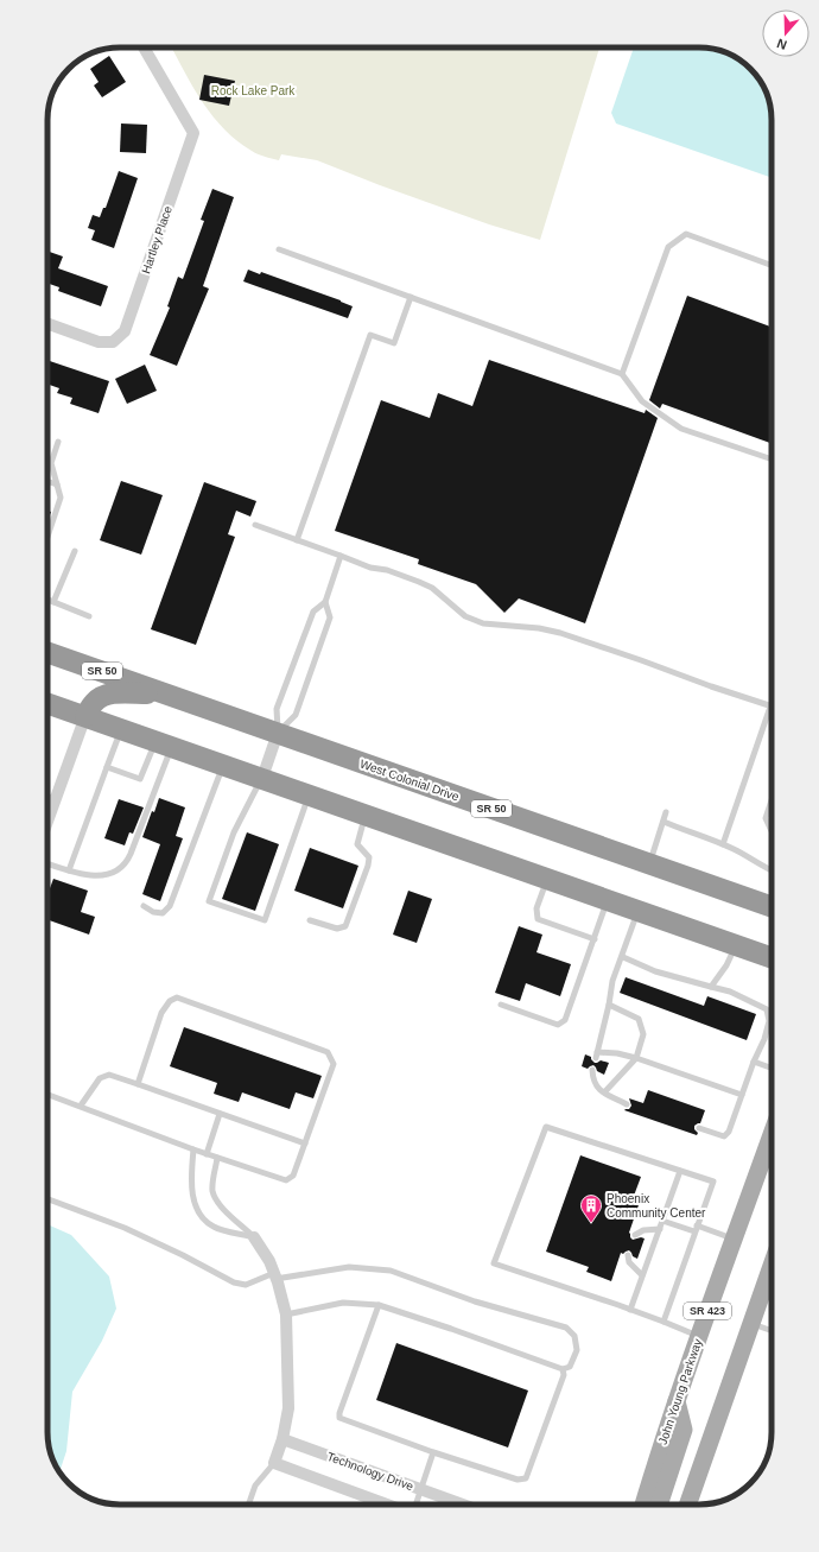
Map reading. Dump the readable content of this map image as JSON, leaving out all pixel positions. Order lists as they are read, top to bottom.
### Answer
{
  "streets": {
    "highway": ["SR 50", "West Colonial Drive"],
    "main road": ["SR 423", "John Young Parkway"],
    "street": ["Hartley Place", "Technology Drive"]
  },
  "parks": ["Rock Lake Park"],
  "places": {
    "building": ["Phoenix Community Center"]
  },
  "north": "bottom"
}
